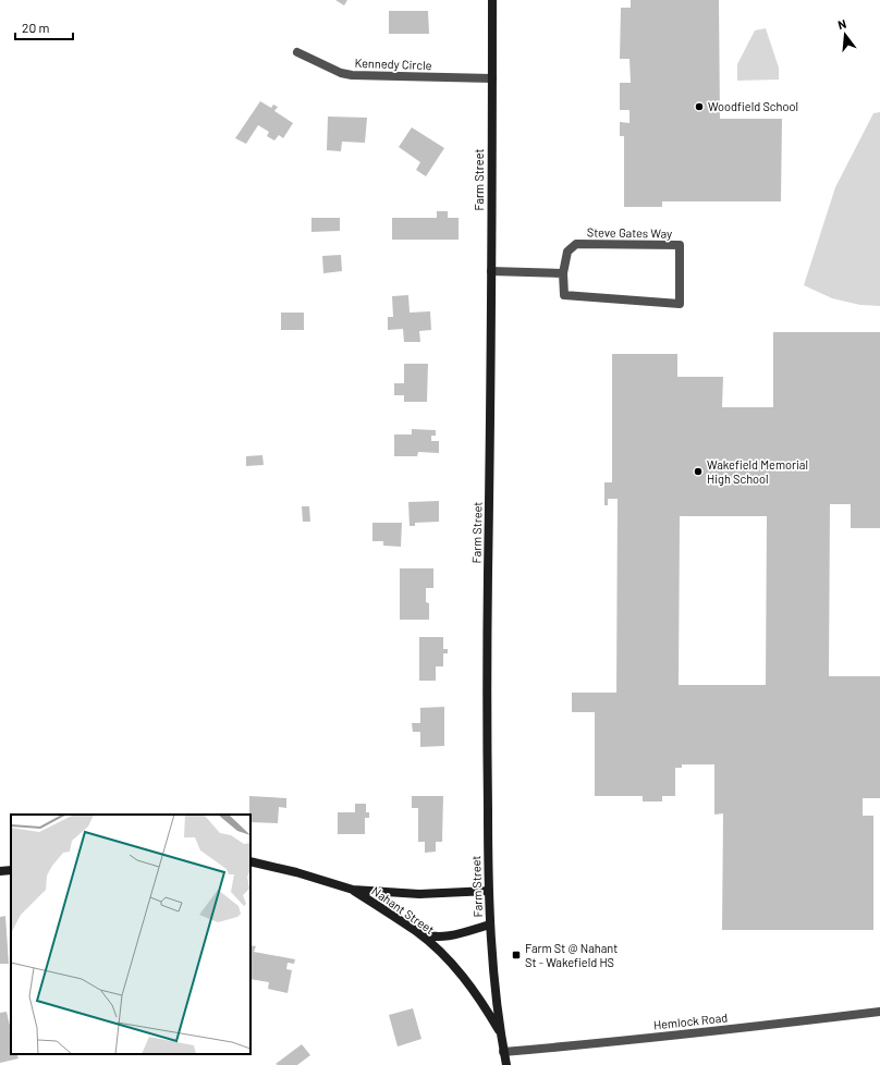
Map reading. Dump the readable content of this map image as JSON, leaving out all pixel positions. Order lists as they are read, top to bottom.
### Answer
{
  "streets": {
    "main road": ["Farm Street", "Nahant Street"],
    "street": ["Kennedy Circle", "Steve Gates Way", "Hemlock Road"]
  },
  "crossings": [
    ["Kennedy Circle", "Farm Street"],
    ["Farm Street", "Nahant Street"],
    ["Farm Street", "Hemlock Road"]
  ],
  "places": {
    "other": ["Woodfield School", "Wakefield Memorial High School"],
    "transit": ["Farm St @ Nahant St - Wakefield HS"]
  },
  "scale_bar": "20 m",
  "north": "top"
}
